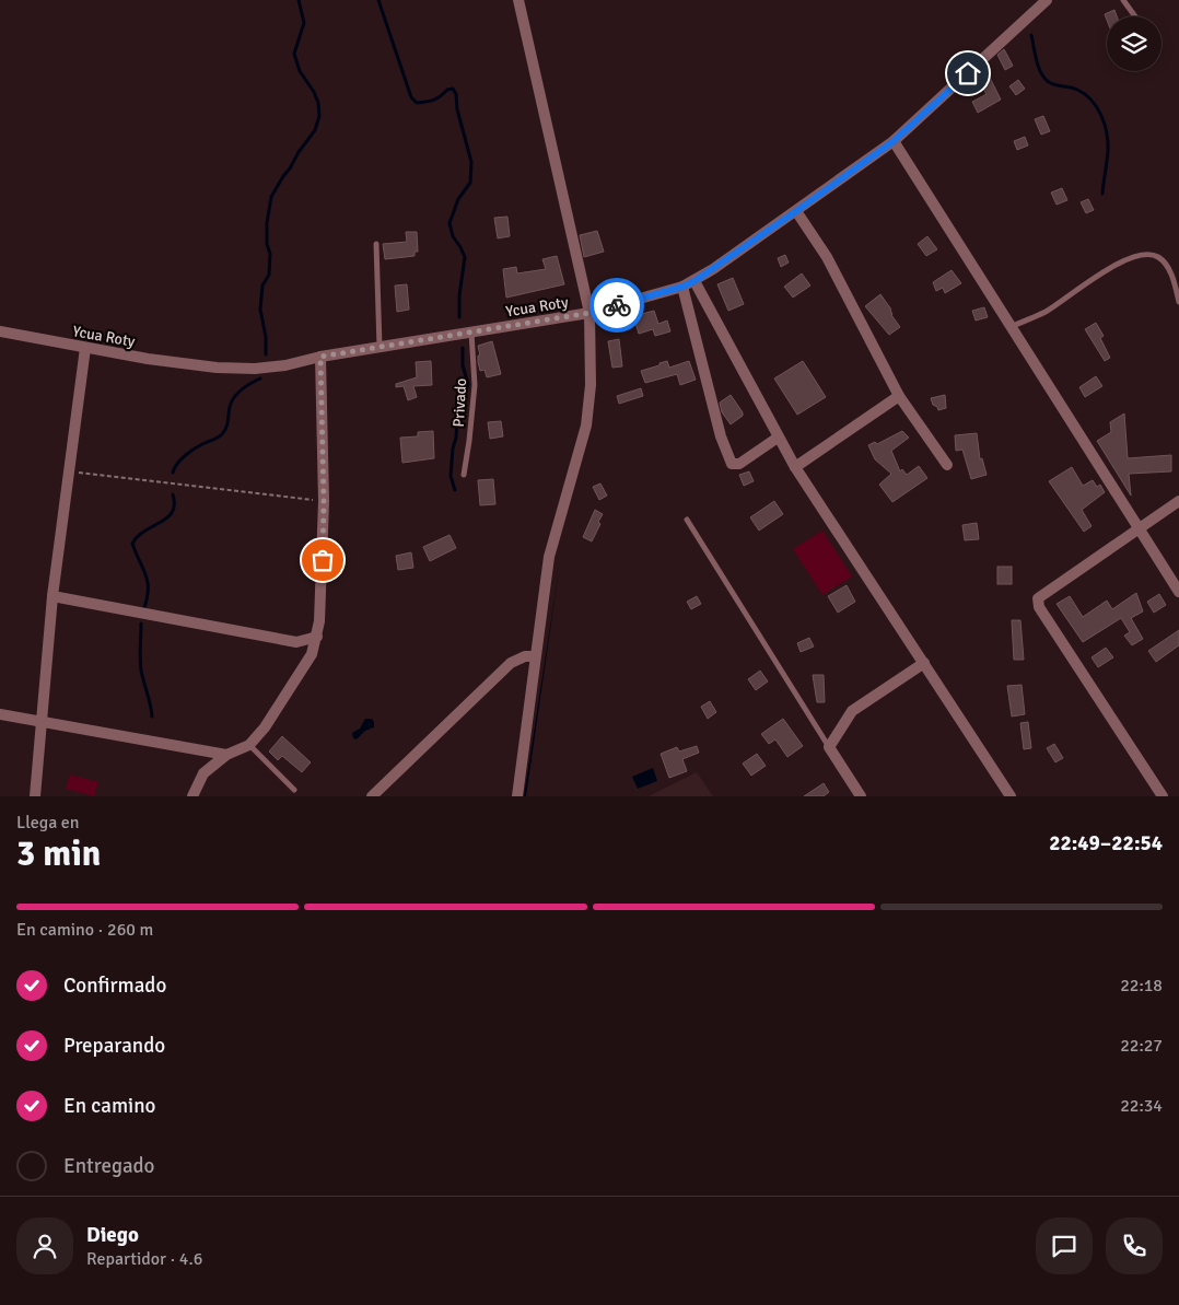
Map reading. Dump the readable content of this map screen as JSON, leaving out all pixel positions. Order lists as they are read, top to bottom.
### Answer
{
  "streets": {
    "street": ["Ycua Roty"],
    "lane": ["Privado"]
  },
  "crossings": [
    ["Ycua Roty", "Privado"]
  ],
  "page": {
    "heading": ["3 min", "Llega en", "22:49–22:54"],
    "panel": ["Diego", "Repartidor · 4.6"],
    "bar": "En camino · 260 m",
    "list": [
      ["Confirmado", "22:18"],
      ["Preparando", "22:27"],
      ["En camino", "22:34"],
      "Entregado"
    ]
  }
}
